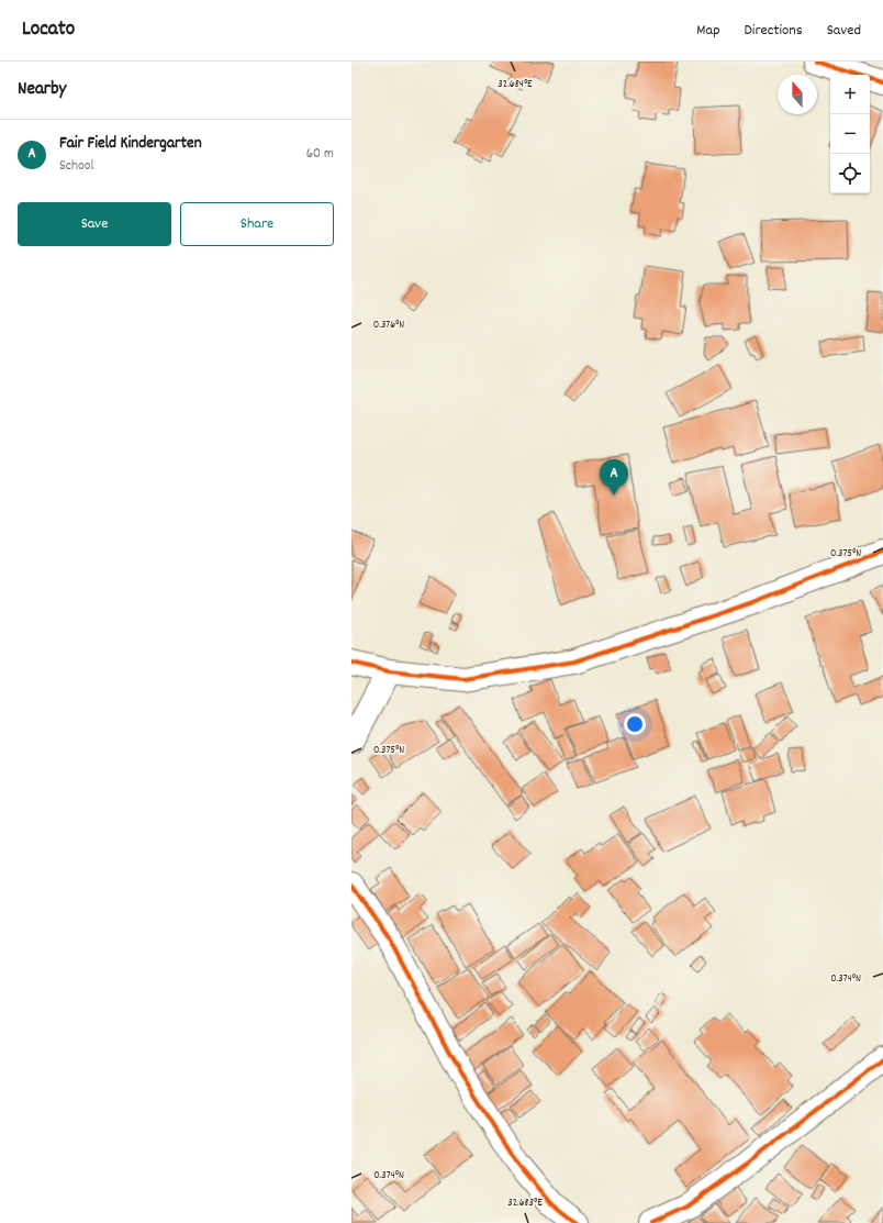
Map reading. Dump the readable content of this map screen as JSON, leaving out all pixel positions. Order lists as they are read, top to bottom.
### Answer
{
  "north": "top",
  "page": {
    "header": "Locato",
    "nav": ["Map", "Directions", "Saved"],
    "heading": "Nearby",
    "map_buttons": ["+", "−"],
    "list": [
      {
        "mark": "A",
        "name": "Fair Field Kindergarten",
        "note": "School",
        "value": "60 m"
      }
    ],
    "buttons": ["Save", "Share"],
    "pins": "A"
  },
  "coordinates": [
    "32.684°E",
    "0.376°N",
    "0.375°N",
    "0.374°N",
    "32.683°E"
  ]
}
